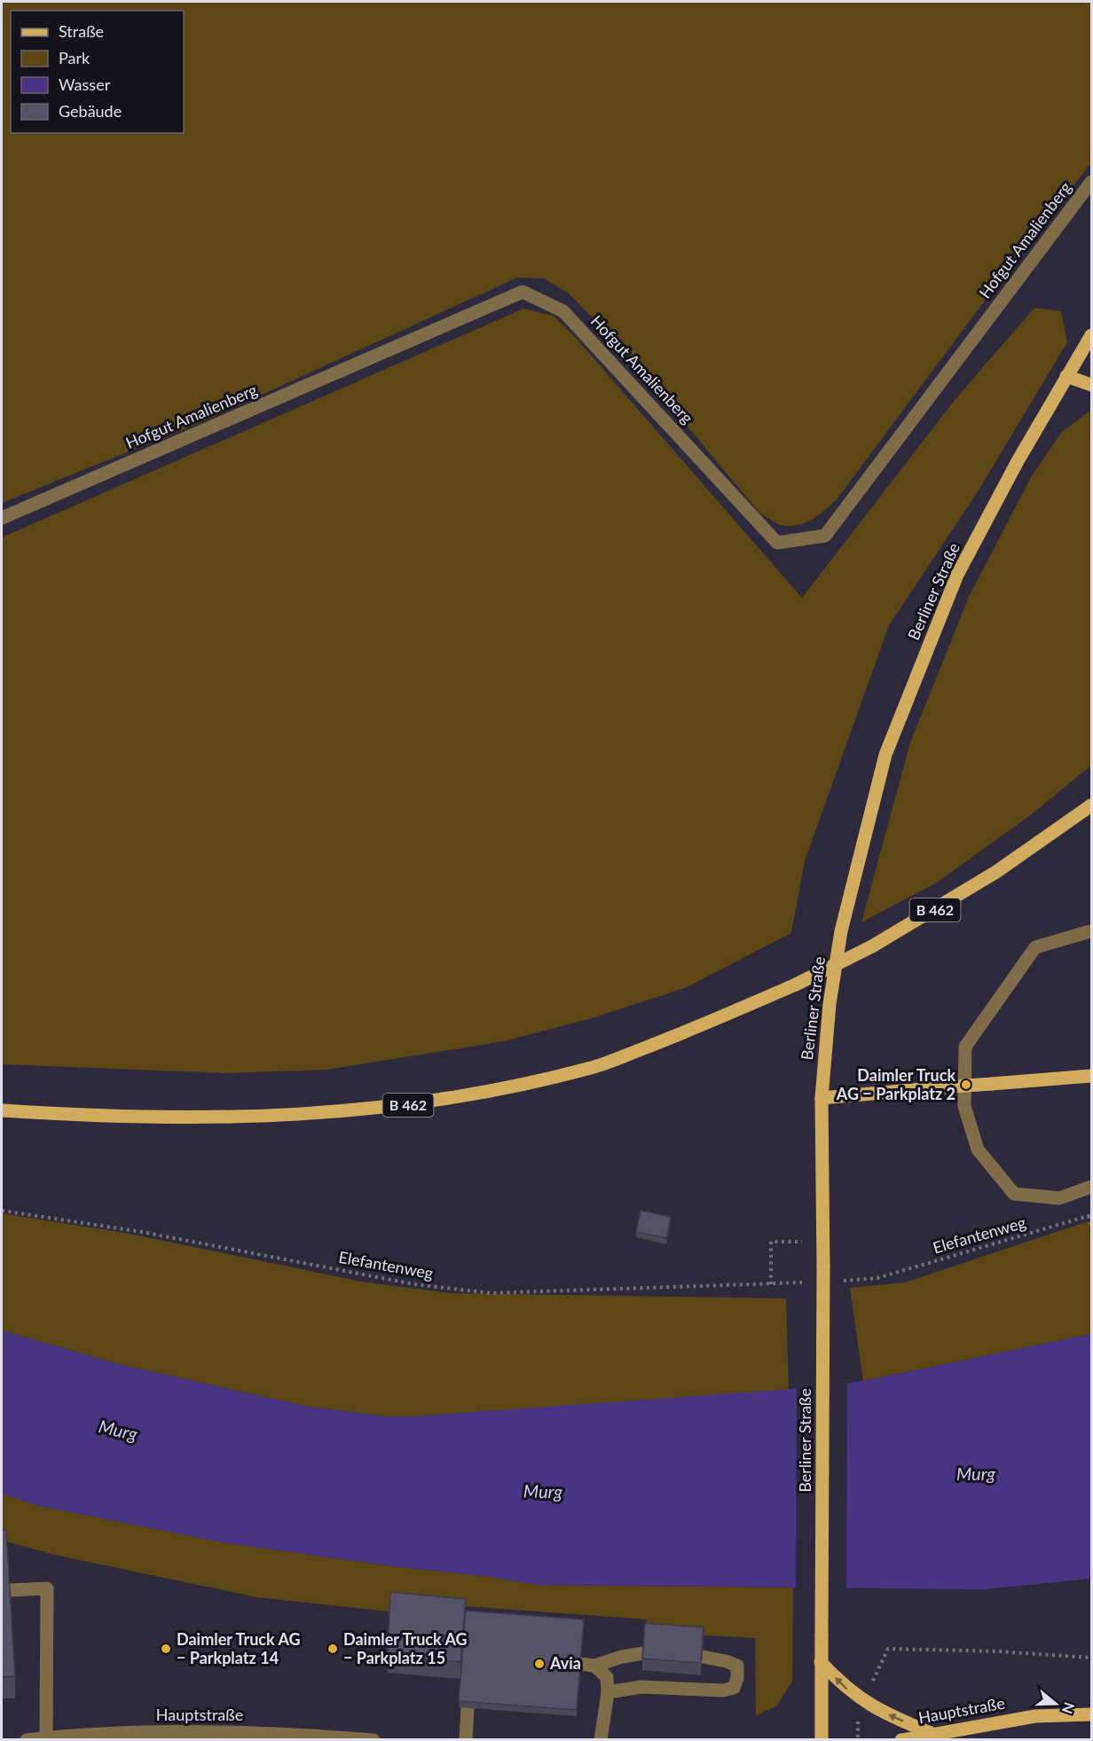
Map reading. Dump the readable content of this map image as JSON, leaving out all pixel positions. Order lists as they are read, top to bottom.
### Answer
{
  "streets": {
    "main road": ["Berliner Straße", "B 462", "Hauptstraße"],
    "street": ["Hofgut Amalienberg"],
    "path": ["Elefantenweg"]
  },
  "crossings": [
    ["Berliner Straße", "Elefantenweg"]
  ],
  "water": ["Murg"],
  "places": [
    "Daimler Truck AG − Parkplatz 2",
    "Daimler Truck AG − Parkplatz 14",
    "Daimler Truck AG − Parkplatz 15",
    "Avia"
  ],
  "legend": [
    "Straße",
    "Park",
    "Wasser",
    "Gebäude"
  ],
  "north": "right"
}
